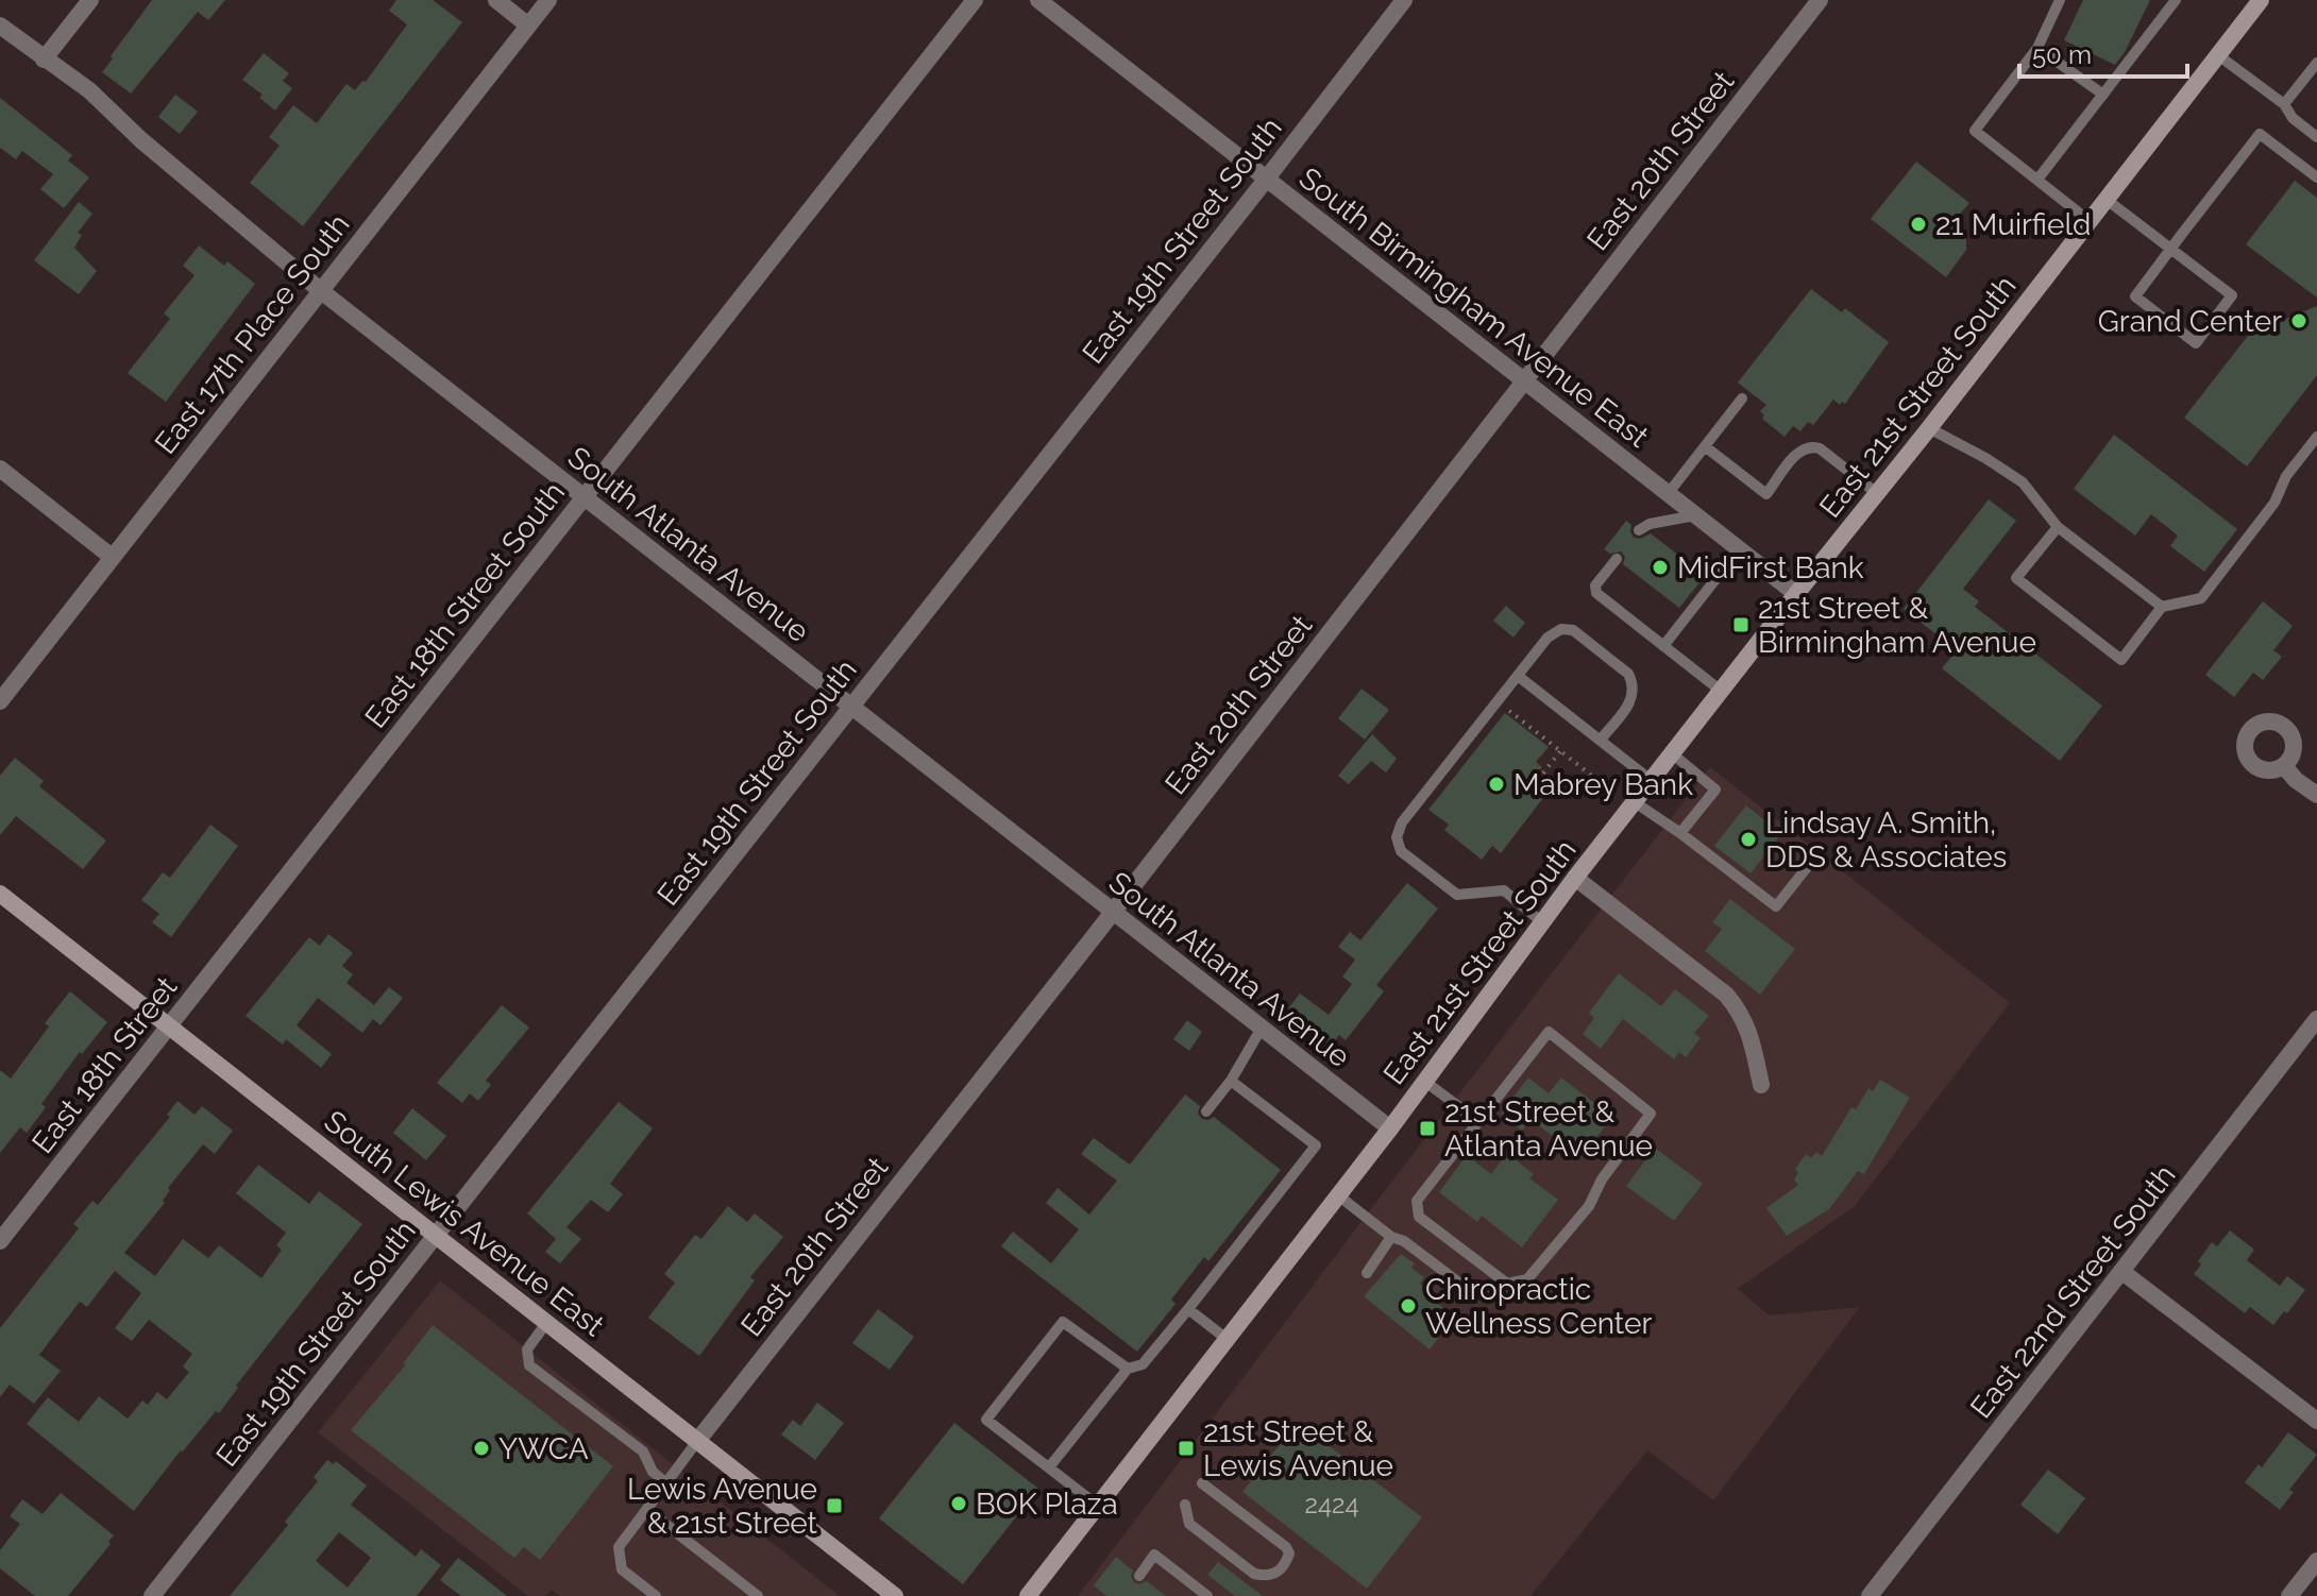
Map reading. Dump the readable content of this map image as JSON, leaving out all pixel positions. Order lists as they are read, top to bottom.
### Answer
{
  "streets": {
    "main road": ["East 21st Street South", "South Lewis Avenue East"],
    "street": [
      "East 20th Street",
      "East 19th Street South",
      "South Birmingham Avenue East",
      "East 17th Place South",
      "South Atlanta Avenue",
      "East 18th Street South",
      "East 18th Street",
      "East 22nd Street South"
    ]
  },
  "crossings": [
    ["East 20th Street", "South Birmingham Avenue East"],
    ["East 20th Street", "South Atlanta Avenue"],
    ["East 20th Street", "South Lewis Avenue East"],
    ["East 19th Street South", "South Birmingham Avenue East"],
    ["East 19th Street South", "South Atlanta Avenue"],
    ["East 19th Street South", "South Lewis Avenue East"],
    ["South Birmingham Avenue East", "East 21st Street South"],
    ["East 17th Place South", "South Atlanta Avenue"],
    ["East 21st Street South", "South Atlanta Avenue"],
    ["South Atlanta Avenue", "East 18th Street South"],
    ["East 18th Street South", "East 18th Street"],
    ["East 18th Street", "South Lewis Avenue East"]
  ],
  "places": {
    "other": [
      "21 Muirfield",
      "Grand Center",
      "MidFirst Bank",
      "Mabrey Bank",
      "Lindsay A. Smith, DDS & Associates",
      "Chiropractic Wellness Center",
      "YWCA",
      "BOK Plaza"
    ],
    "transit": [
      "21st Street & Birmingham Avenue",
      "21st Street & Atlanta Avenue",
      "21st Street & Lewis Avenue",
      "Lewis Avenue & 21st Street"
    ]
  },
  "house_numbers": ["2424"],
  "scale_bar": "50 m"
}
